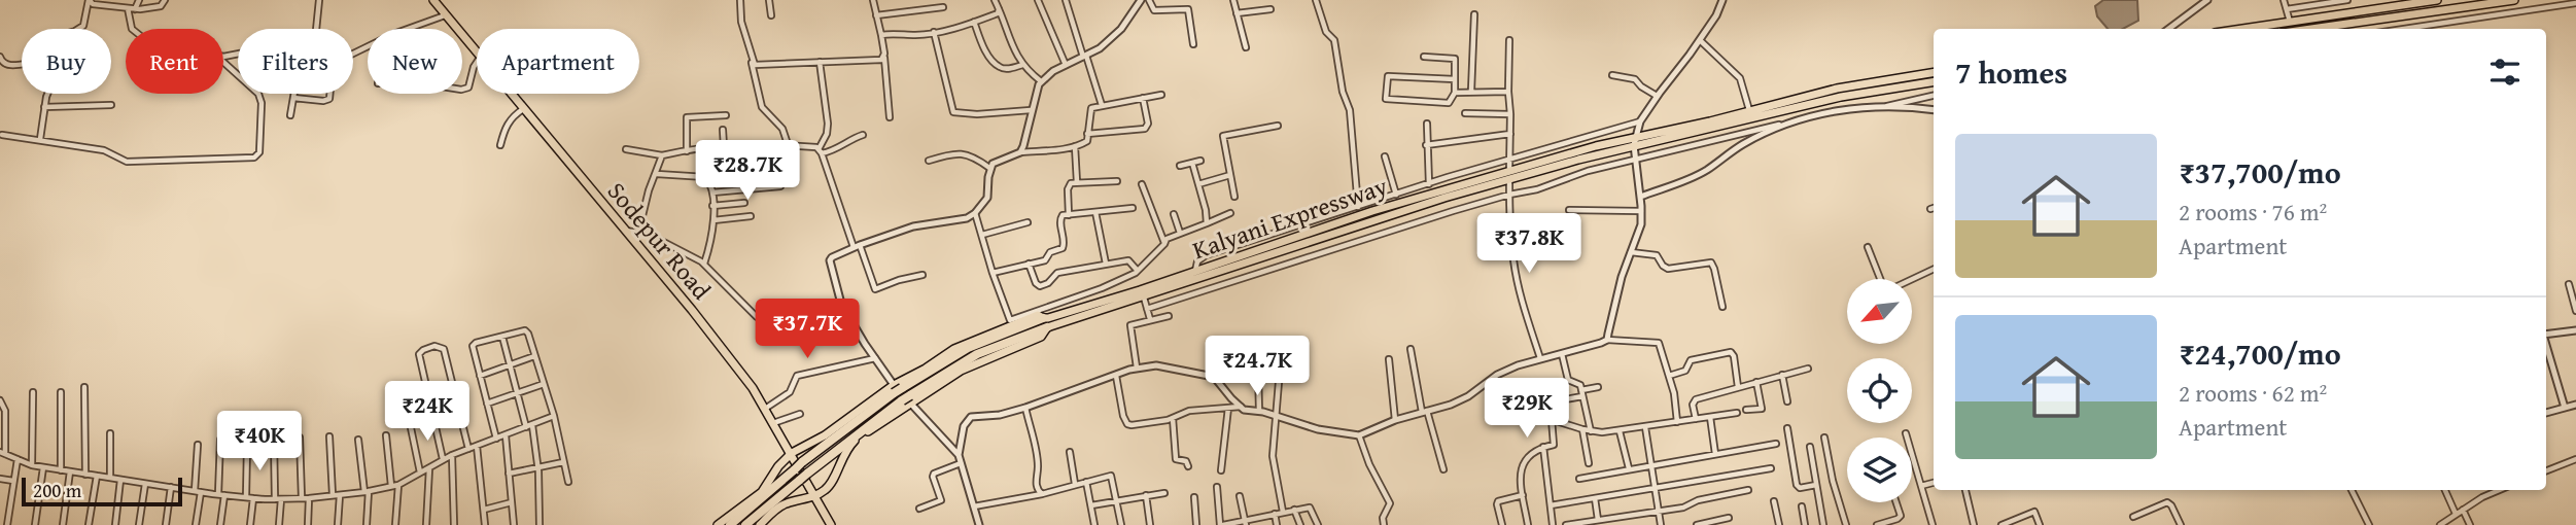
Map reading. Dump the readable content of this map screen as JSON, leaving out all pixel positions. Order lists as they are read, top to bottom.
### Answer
{
  "streets": {
    "main road": ["Kalyani Expressway", "Sodepur Road"]
  },
  "scale_bar": "200 m",
  "north": "bottom left",
  "page": {
    "chip": [
      "Buy",
      "Rent",
      "Filters",
      "New",
      "Apartment"
    ],
    "heading": "7 homes",
    "list": [
      {
        "name": "₹37,700/mo",
        "note": "2 rooms · 76 m² · Apartment"
      },
      {
        "name": "₹24,700/mo",
        "note": "2 rooms · 62 m² · Apartment"
      }
    ],
    "price": [
      "₹28.7K",
      "₹37.8K",
      "₹37.7K",
      "₹24.7K",
      "₹29K",
      "₹24K",
      "₹40K"
    ],
    "scale": "200 m"
  }
}
